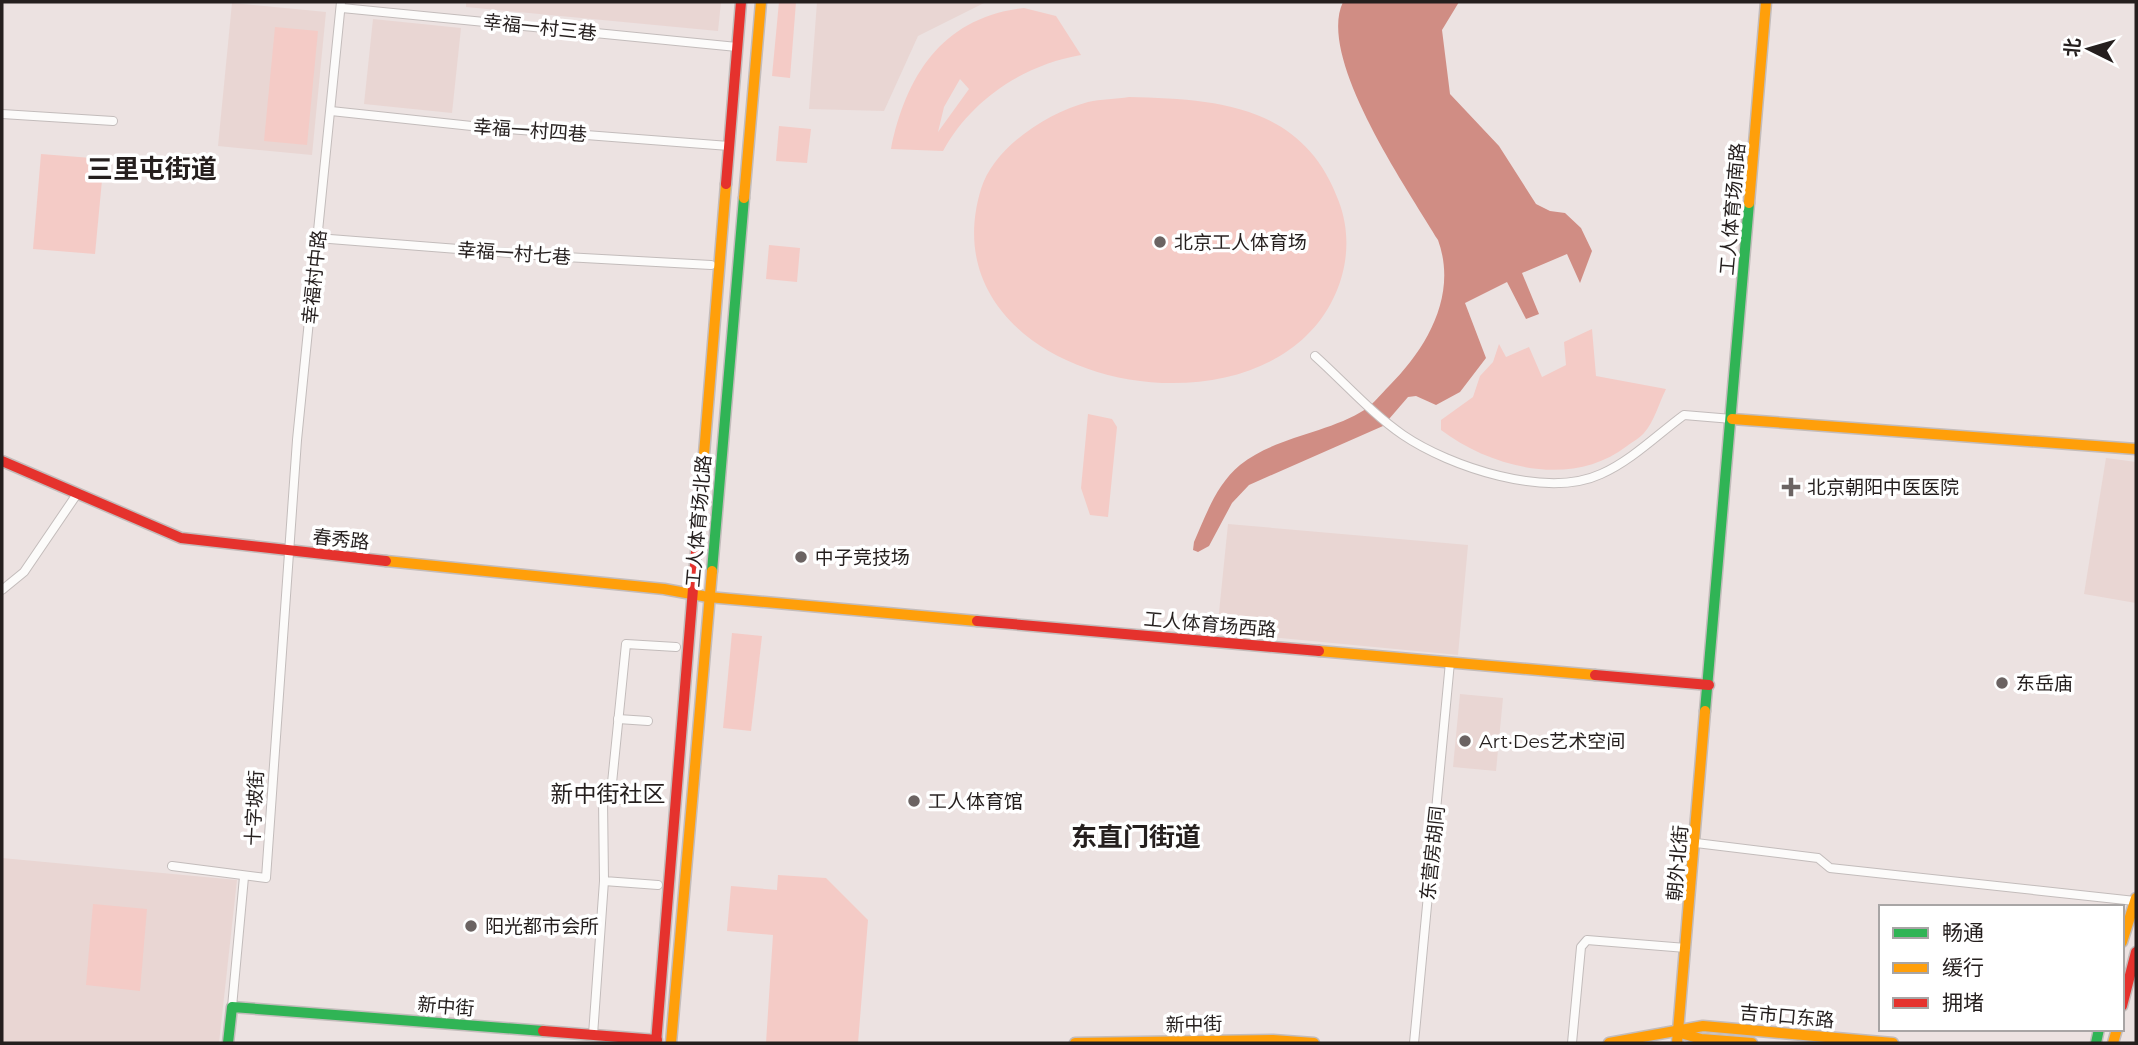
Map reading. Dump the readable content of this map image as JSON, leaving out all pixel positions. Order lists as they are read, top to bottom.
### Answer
{
  "streets": {
    "main road": [
      "工人体育场南路",
      "工人体育场北路",
      "春秀路",
      "工人体育场西路",
      "朝外北街",
      "新中街",
      "吉市口东路"
    ],
    "street": [
      "幸福一村三巷",
      "幸福一村四巷",
      "幸福一村七巷",
      "幸福村中路",
      "十字坡街",
      "东营房胡同"
    ]
  },
  "crossings": [
    ["幸福一村三巷", "幸福村中路"],
    ["幸福一村三巷", "工人体育场北路"],
    ["幸福一村四巷", "幸福村中路"],
    ["幸福一村四巷", "工人体育场北路"],
    ["工人体育场南路", "工人体育场西路"],
    ["工人体育场南路", "朝外北街"],
    ["幸福一村七巷", "幸福村中路"],
    ["幸福村中路", "春秀路"],
    ["幸福村中路", "十字坡街"],
    ["工人体育场北路", "春秀路"],
    ["工人体育场北路", "工人体育场西路"],
    ["工人体育场北路", "新中街"],
    ["春秀路", "工人体育场西路"],
    ["春秀路", "十字坡街"],
    ["工人体育场西路", "东营房胡同"],
    ["工人体育场西路", "朝外北街"],
    ["朝外北街", "吉市口东路"]
  ],
  "districts": ["三里屯街道", "新中街社区", "东直门街道"],
  "places": {
    "other": [
      "北京工人体育场",
      "中子竞技场",
      "东岳庙",
      "Art·Des艺术空间",
      "工人体育馆",
      "阳光都市会所"
    ],
    "health": ["北京朝阳中医医院"]
  },
  "legend": ["畅通", "缓行", "拥堵"],
  "north": "left"
}
